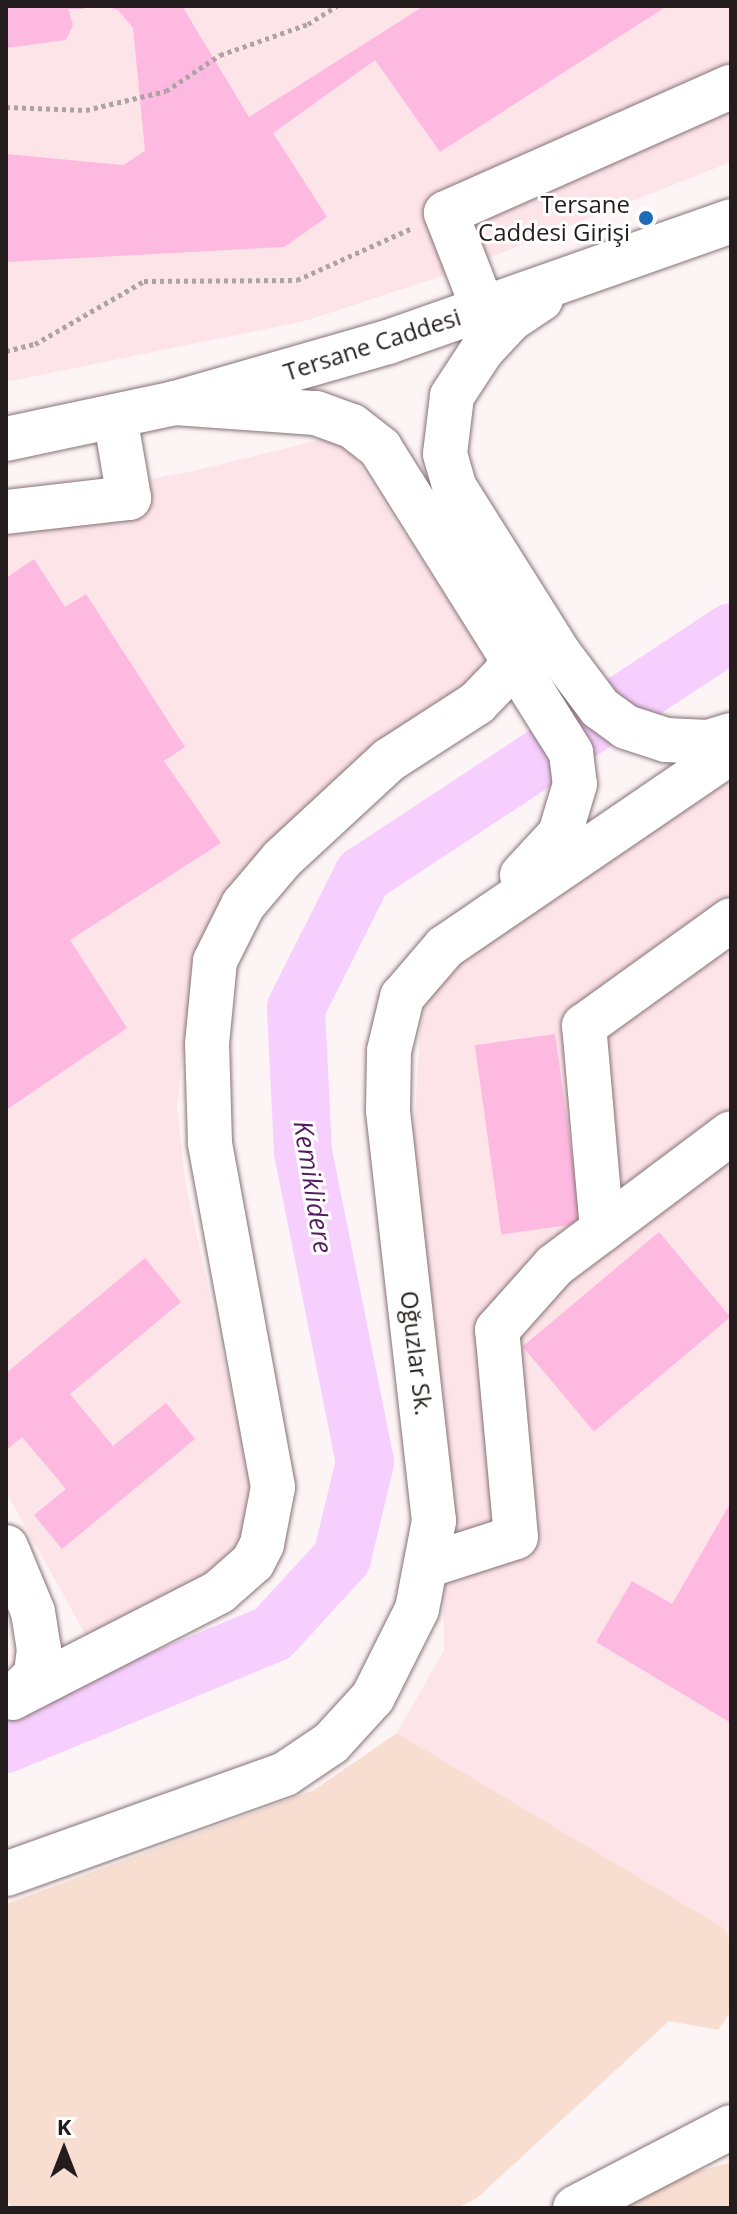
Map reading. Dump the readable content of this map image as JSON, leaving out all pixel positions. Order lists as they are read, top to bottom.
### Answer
{
  "streets": {
    "street": ["Tersane Caddesi", "Oğuzlar Sk."]
  },
  "water": ["Kemiklidere"],
  "places": ["Tersane Caddesi Girişi"],
  "north": "top"
}
